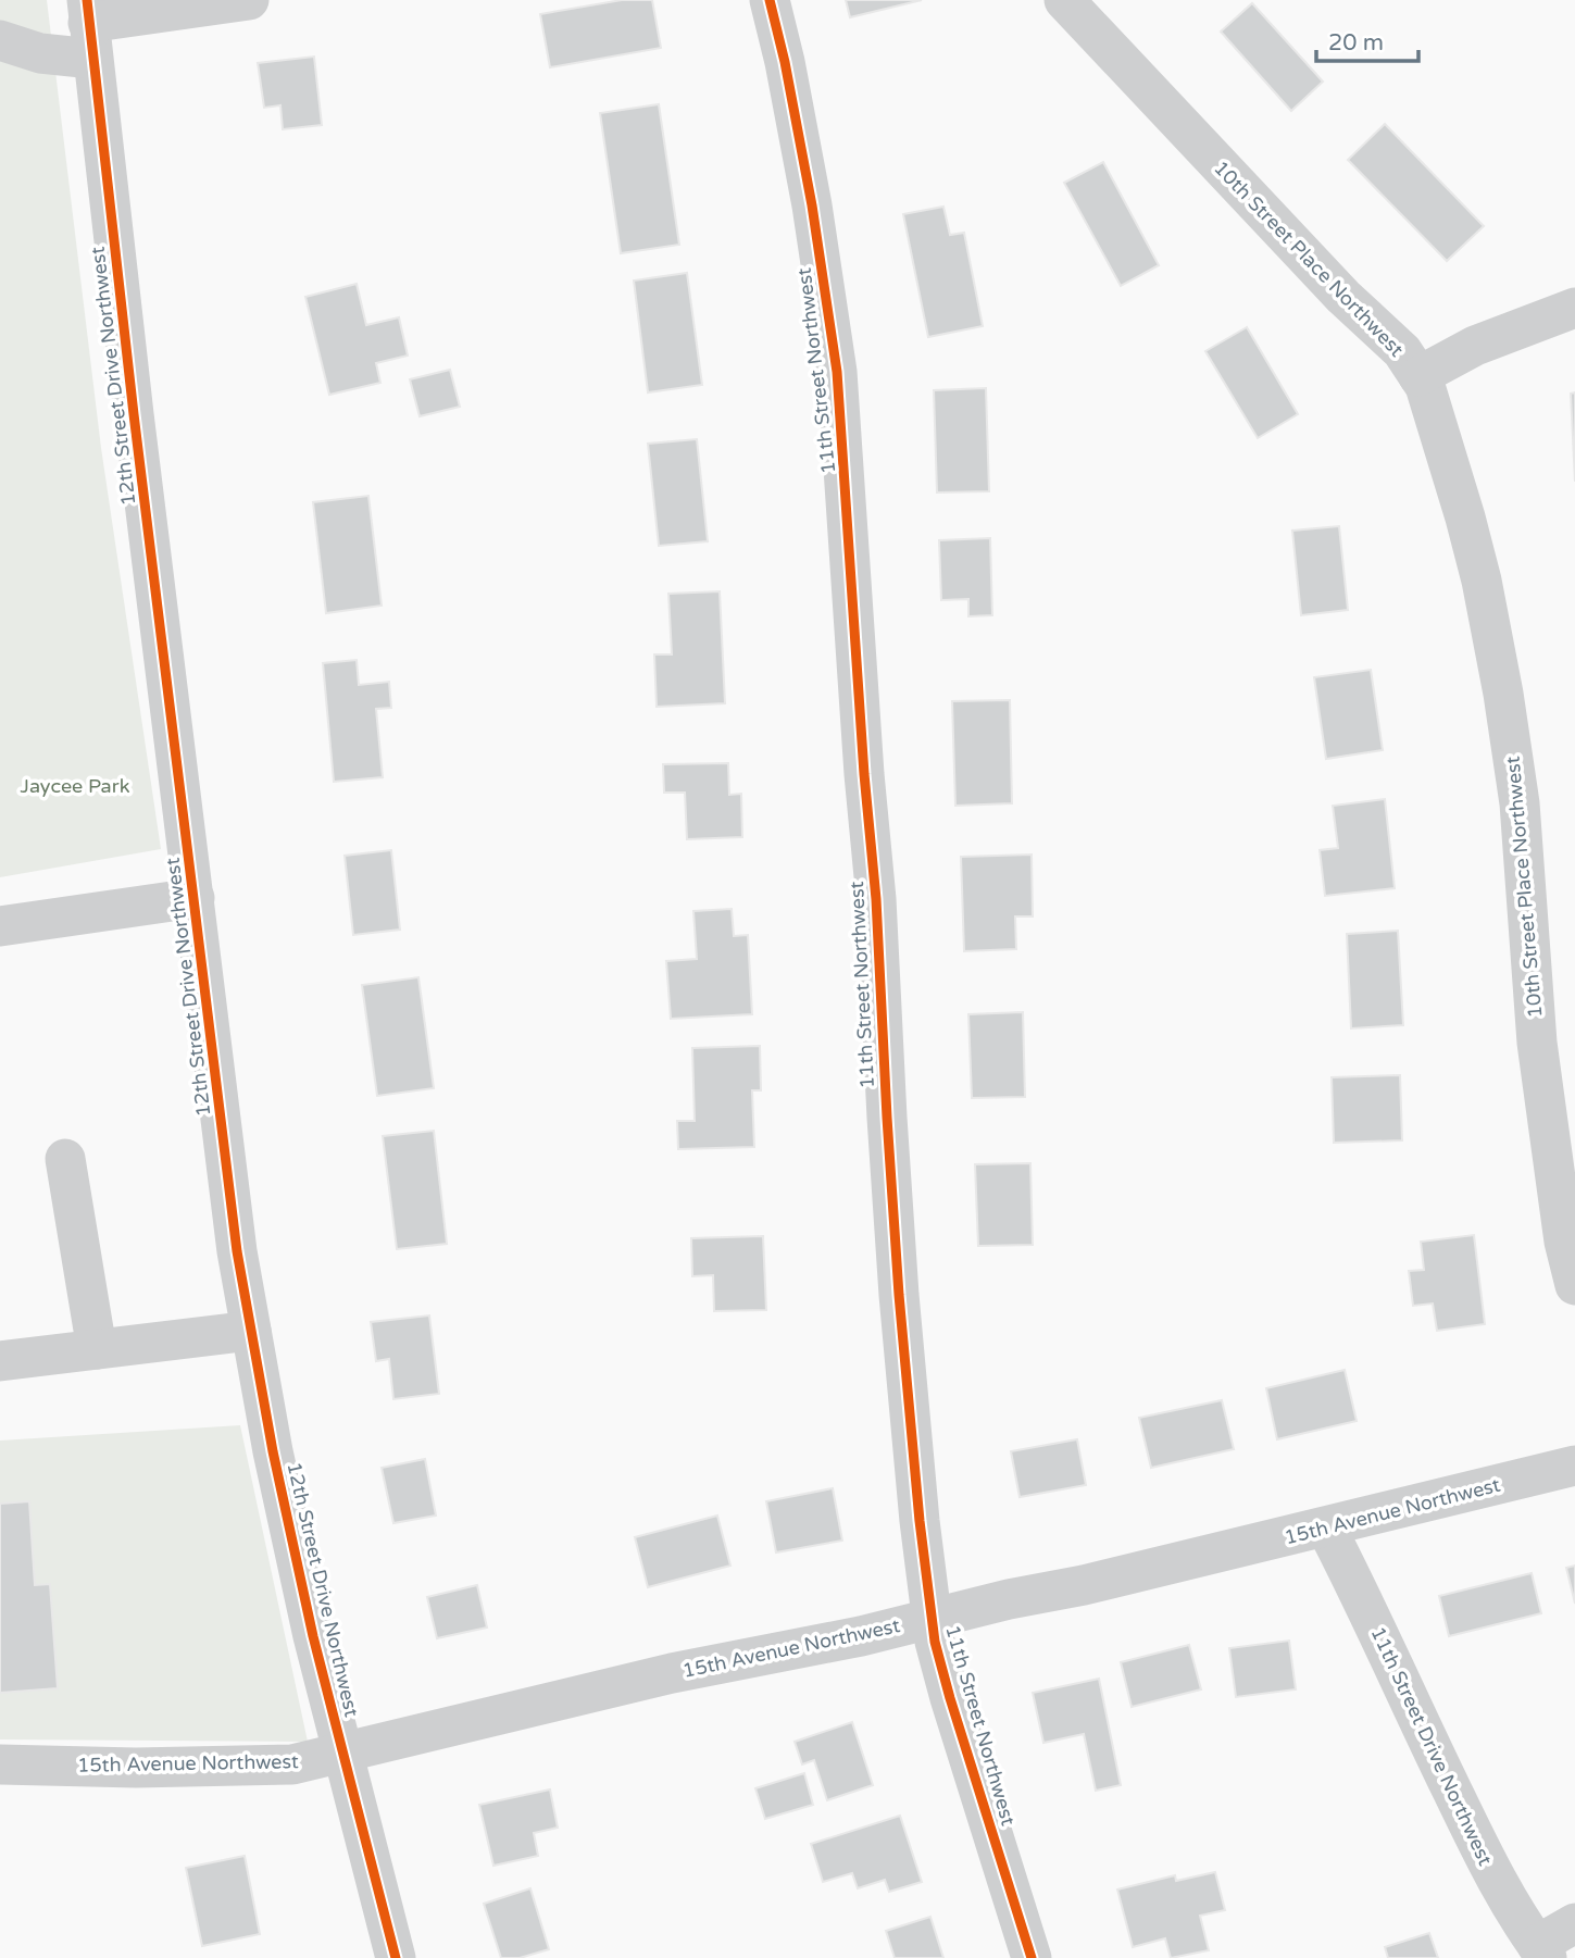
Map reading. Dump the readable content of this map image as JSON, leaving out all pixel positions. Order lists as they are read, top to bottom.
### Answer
{
  "streets": {
    "street": [
      "10th Street Place Northwest",
      "11th Street Northwest",
      "12th Street Drive Northwest",
      "15th Avenue Northwest",
      "11th Street Drive Northwest"
    ]
  },
  "crossings": [
    ["11th Street Northwest", "15th Avenue Northwest"],
    ["12th Street Drive Northwest", "15th Avenue Northwest"],
    ["15th Avenue Northwest", "11th Street Drive Northwest"]
  ],
  "parks": ["Jaycee Park"],
  "scale_bar": "20 m"
}
